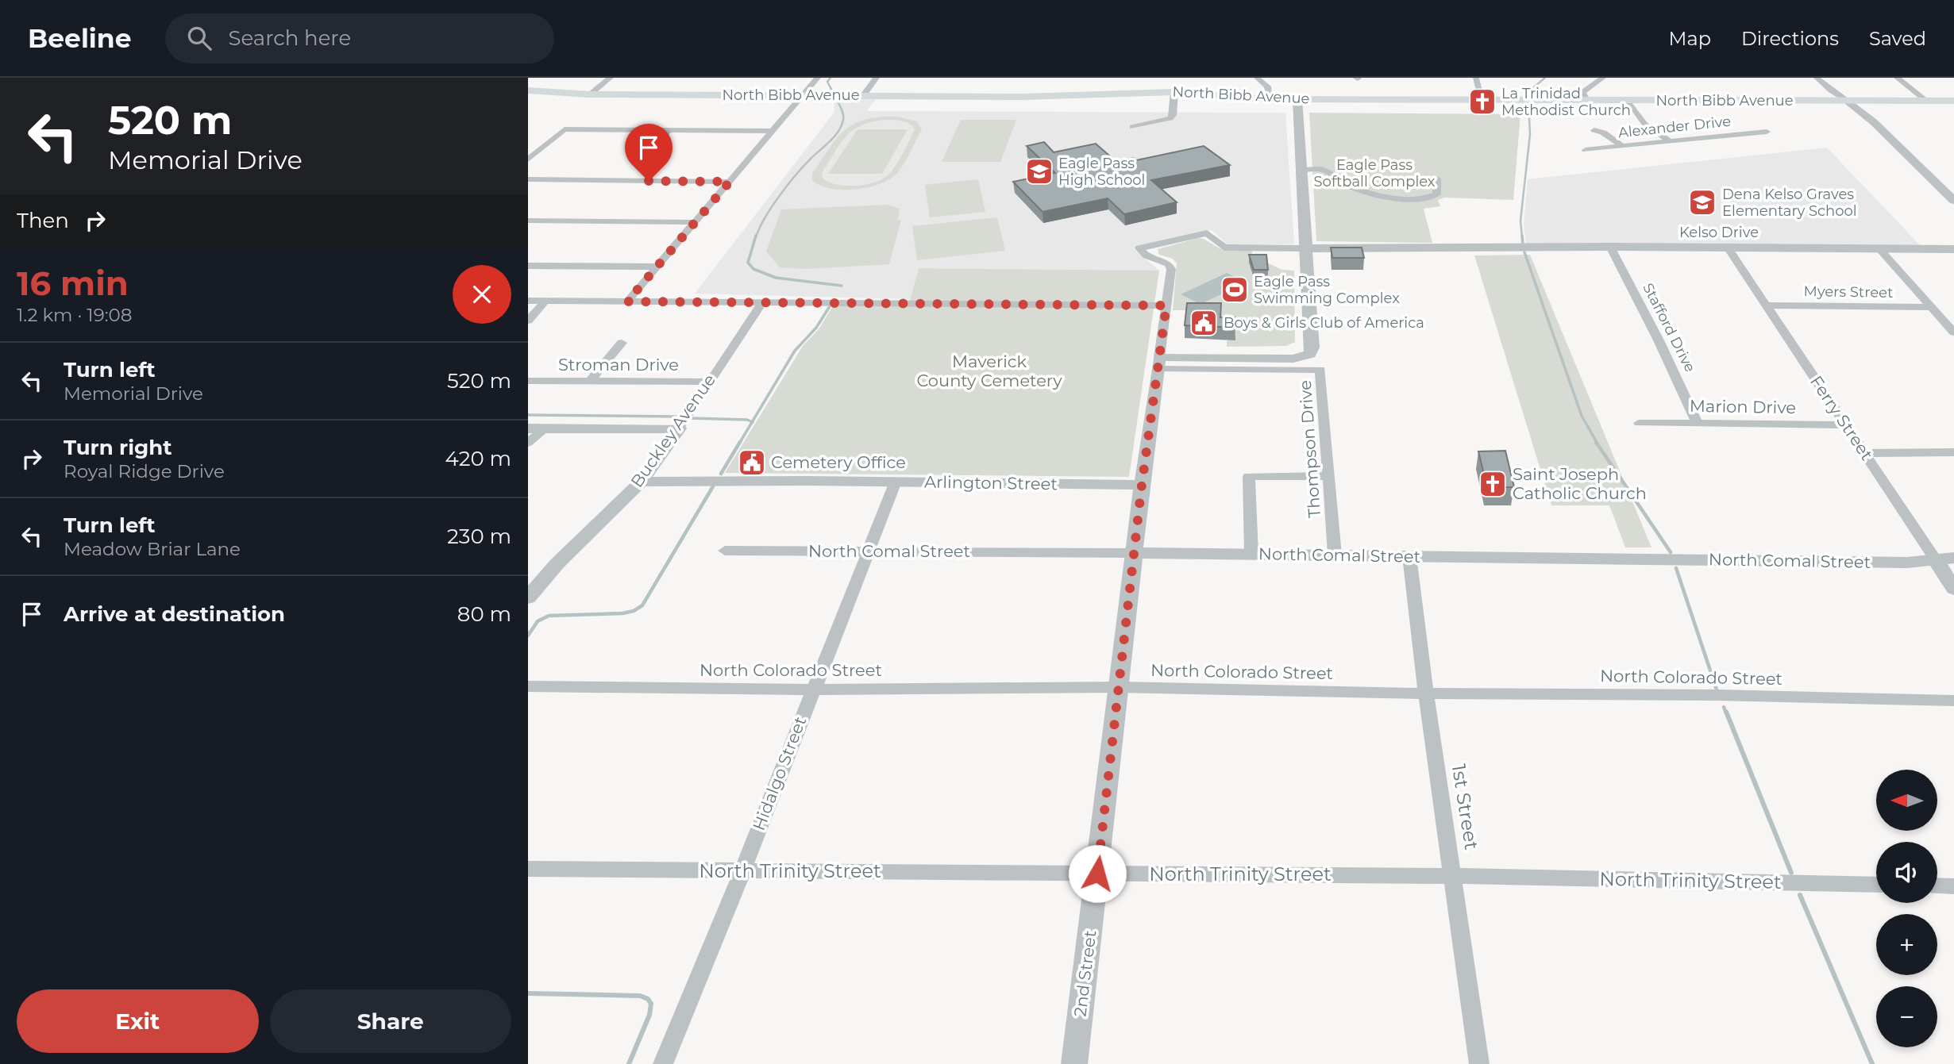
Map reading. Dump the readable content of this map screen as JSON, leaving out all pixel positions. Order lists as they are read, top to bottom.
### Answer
{
  "streets": {
    "main road": ["North Bibb Avenue"],
    "street": [
      "Alexander Drive",
      "Kelso Drive",
      "Myers Street",
      "Stafford Drive",
      "Stroman Drive",
      "Marion Drive",
      "Ferry Street",
      "Buckley Avenue",
      "Thompson Drive",
      "Arlington Street",
      "North Comal Street",
      "North Colorado Street",
      "Hidalgo Street",
      "1st Street",
      "North Trinity Street",
      "2nd Street"
    ]
  },
  "crossings": [
    ["Kelso Drive", "Stafford Drive"],
    ["Kelso Drive", "Ferry Street"],
    ["Myers Street", "Ferry Street"],
    ["Stafford Drive", "Marion Drive"],
    ["Stroman Drive", "Buckley Avenue"],
    ["Marion Drive", "Ferry Street"],
    ["Ferry Street", "North Comal Street"],
    ["Buckley Avenue", "Arlington Street"],
    ["Thompson Drive", "North Comal Street"],
    ["Thompson Drive", "2nd Street"],
    ["Arlington Street", "Hidalgo Street"],
    ["Arlington Street", "2nd Street"],
    ["North Comal Street", "Hidalgo Street"],
    ["North Comal Street", "1st Street"],
    ["North Comal Street", "2nd Street"],
    ["North Colorado Street", "Hidalgo Street"],
    ["North Colorado Street", "1st Street"],
    ["North Colorado Street", "2nd Street"],
    ["Hidalgo Street", "North Trinity Street"],
    ["1st Street", "North Trinity Street"],
    ["North Trinity Street", "2nd Street"]
  ],
  "parks": ["Eagle Pass Softball Complex", "Maverick County Cemetery"],
  "places": {
    "church": ["La Trinidad Methodist Church", "Saint Joseph Catholic Church"],
    "school or university": ["Eagle Pass High School", "Dena Kelso Graves Elementary School"],
    "sports": ["Eagle Pass Swimming Complex"],
    "public building": ["Boys & Girls Club of America", "Cemetery Office"]
  },
  "north": "left",
  "page": {
    "header": "Beeline",
    "search": "Search here",
    "nav": ["Map", "Directions", "Saved"],
    "turn": ["520 m", "Memorial Drive"],
    "then": "Then",
    "heading": ["16 min", "1.2 km · 19:08"],
    "list": [
      {
        "name": "Turn left",
        "note": "Memorial Drive",
        "value": "520 m"
      },
      {
        "name": "Turn right",
        "note": "Royal Ridge Drive",
        "value": "420 m"
      },
      {
        "name": "Turn left",
        "note": "Meadow Briar Lane",
        "value": "230 m"
      },
      {
        "name": "Arrive at destination",
        "value": "80 m"
      }
    ],
    "map_buttons": ["+", "−"],
    "buttons": ["Exit", "Share"]
  }
}
